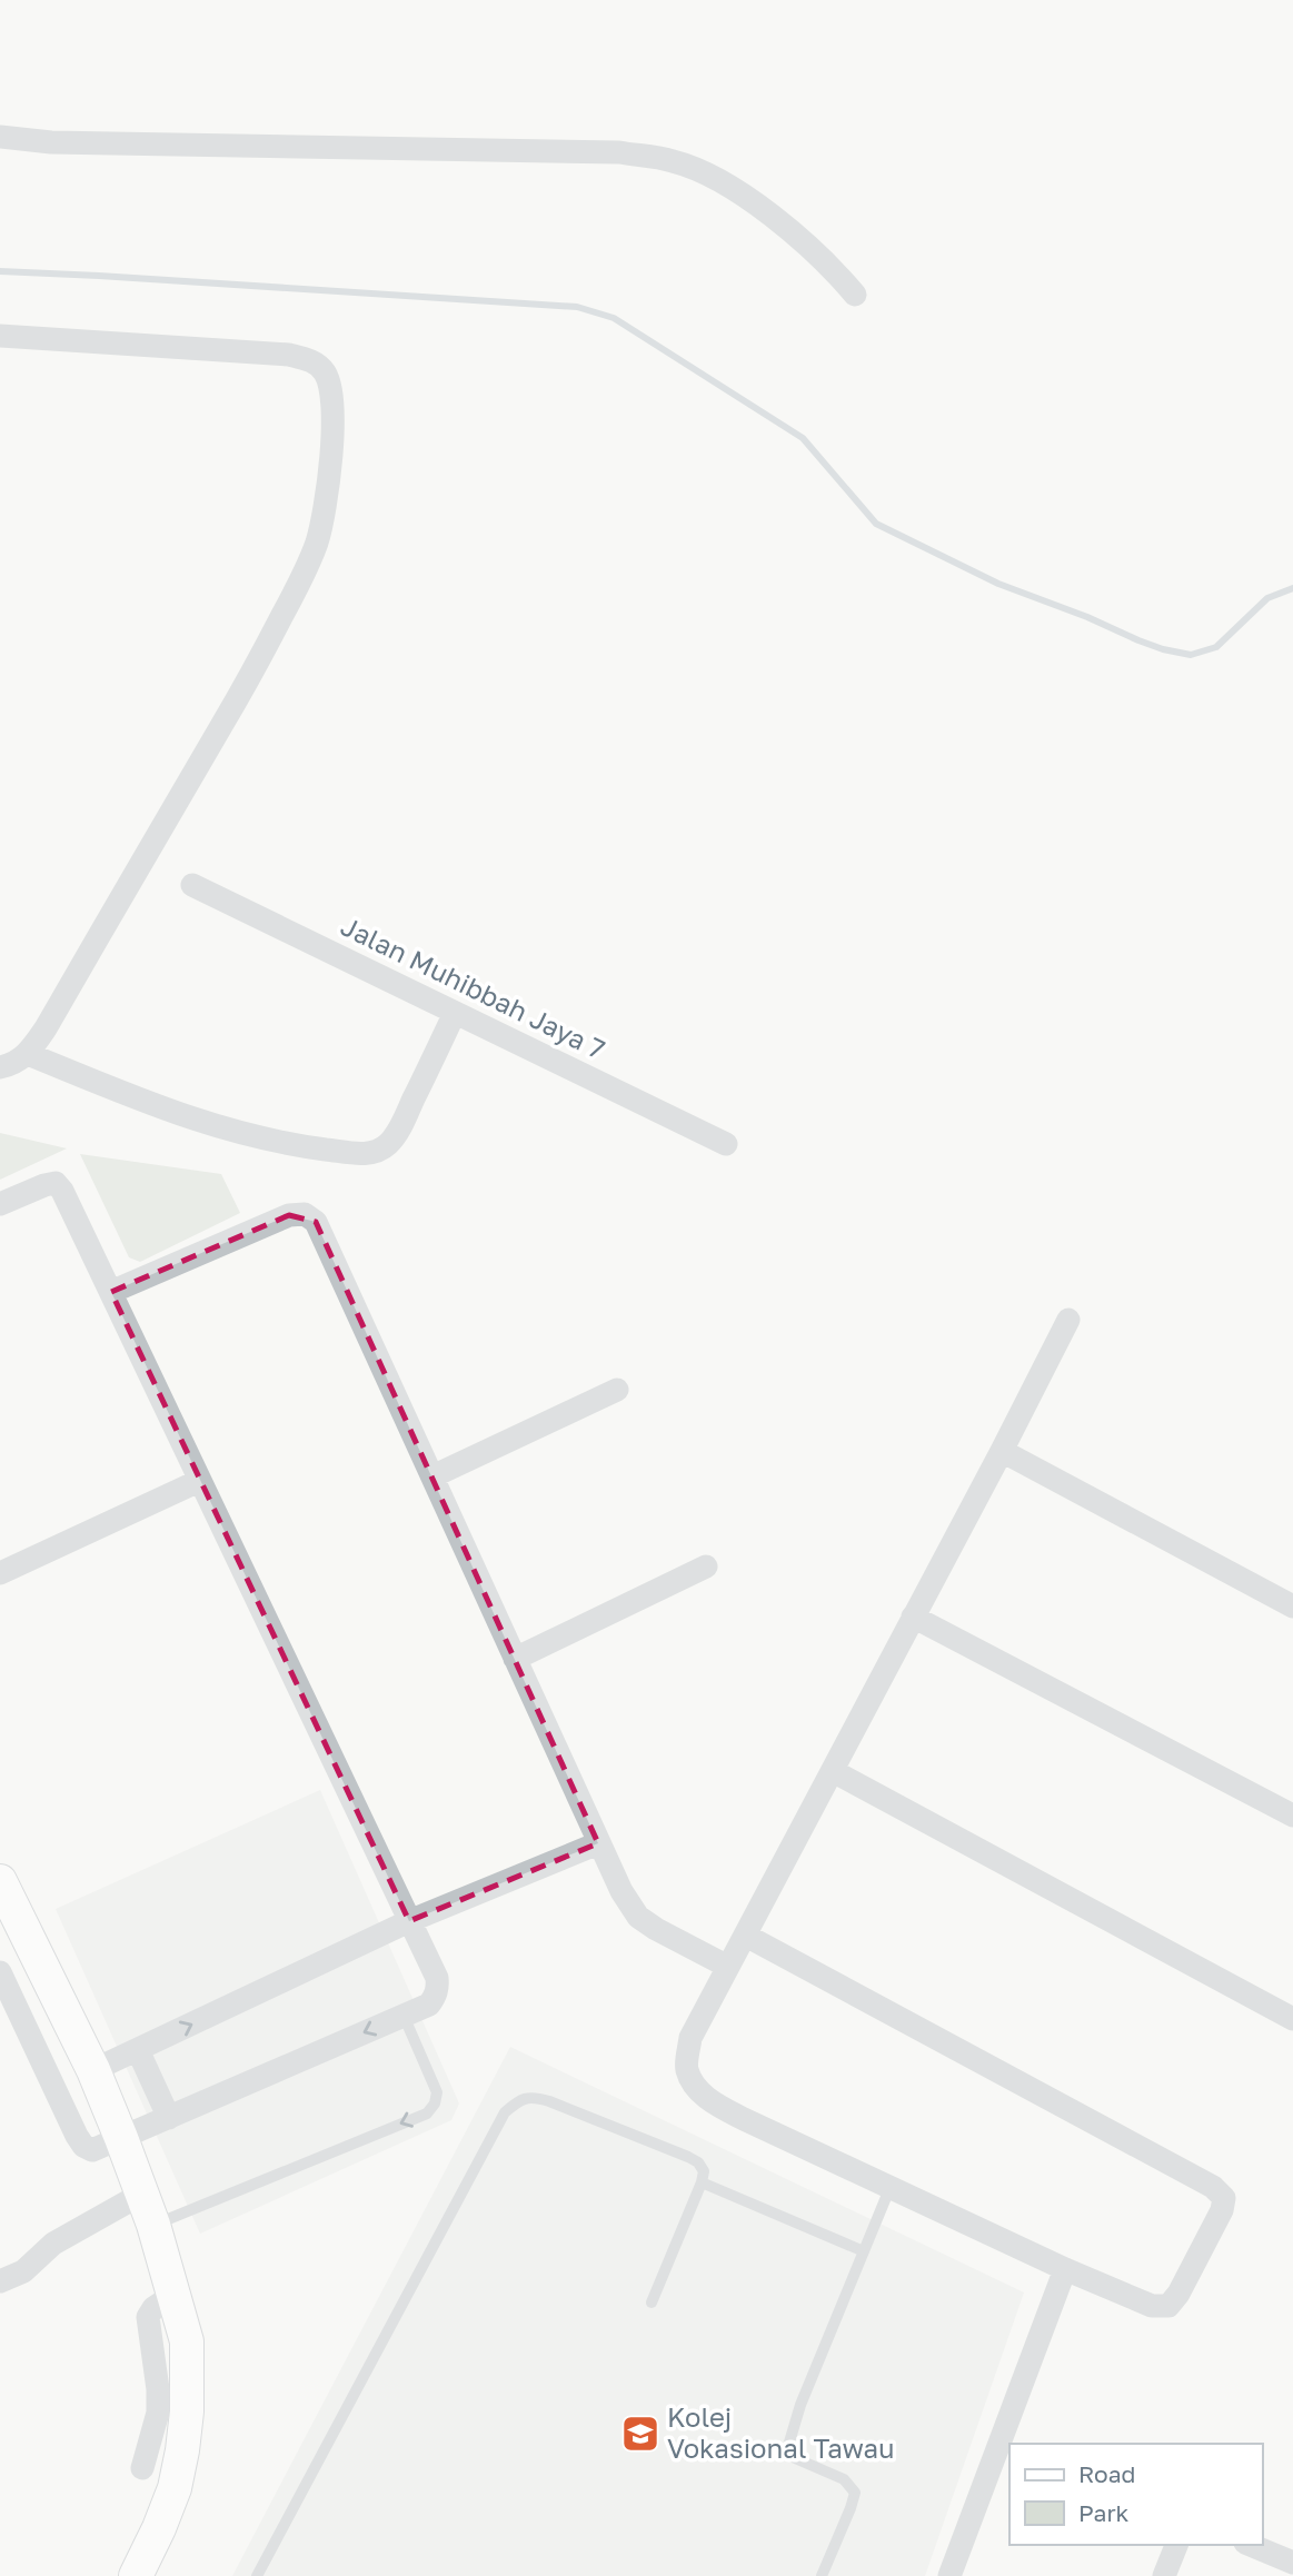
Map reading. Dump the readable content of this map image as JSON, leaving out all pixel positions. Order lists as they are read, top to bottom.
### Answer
{
  "streets": {
    "street": ["Jalan Muhibbah Jaya 7"]
  },
  "places": {
    "school or university": ["Kolej Vokasional Tawau"]
  },
  "legend": ["Road", "Park"]
}
